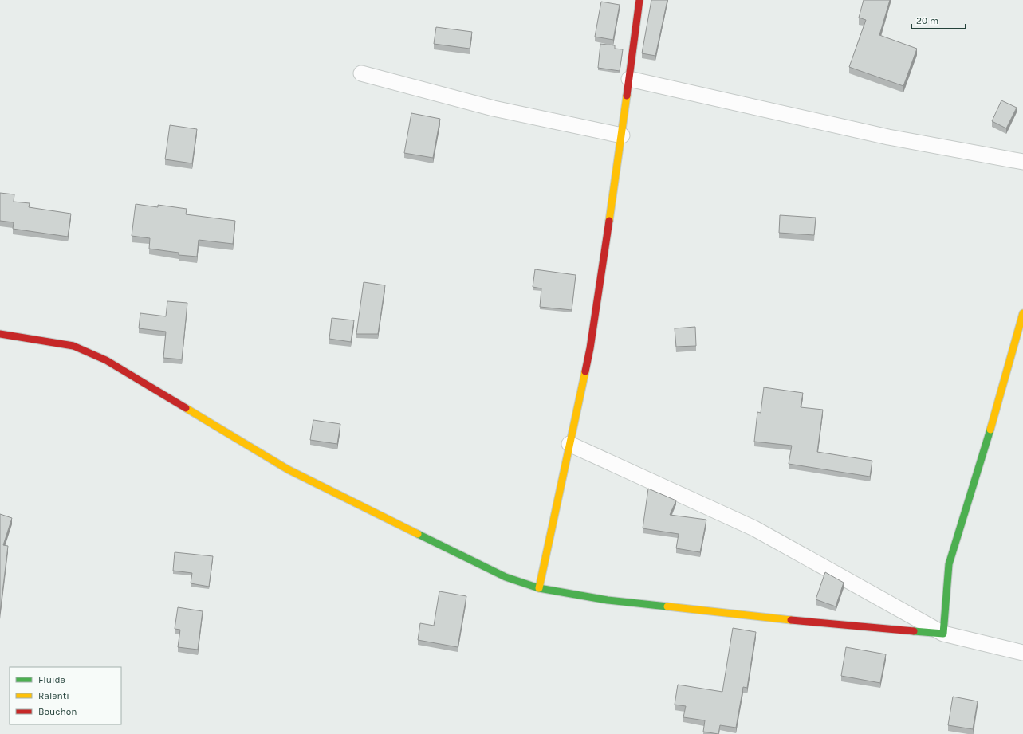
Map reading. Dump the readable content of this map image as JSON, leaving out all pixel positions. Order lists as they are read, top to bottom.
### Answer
{
  "legend": ["Fluide", "Ralenti", "Bouchon"],
  "scale_bar": "20 m"
}
